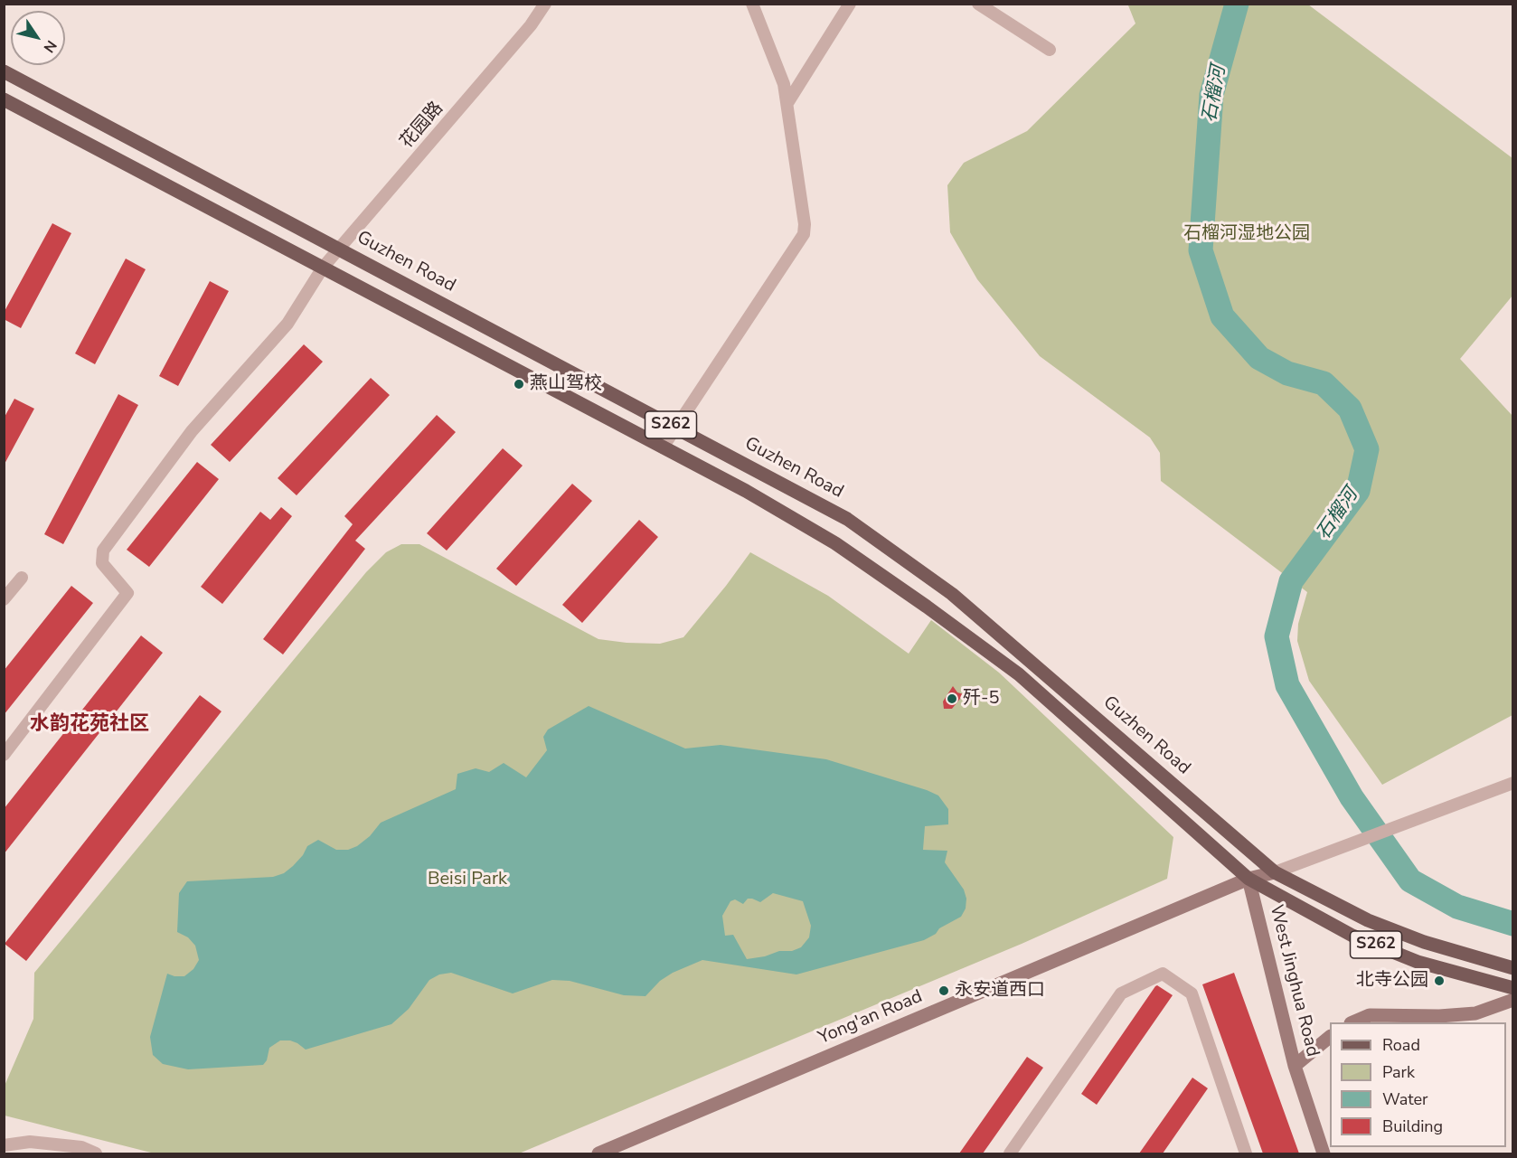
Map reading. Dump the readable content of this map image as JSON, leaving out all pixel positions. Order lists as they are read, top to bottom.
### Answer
{
  "streets": {
    "main road": [
      "Guzhen Road",
      "S262",
      "West Jinghua Road",
      "Yong'an Road"
    ],
    "street": ["花园路"]
  },
  "crossings": [
    ["花园路", "Guzhen Road"],
    ["花园路", "S262"],
    ["Guzhen Road", "Yong'an Road"],
    ["S262", "West Jinghua Road"],
    ["S262", "Yong'an Road"],
    ["West Jinghua Road", "Yong'an Road"]
  ],
  "districts": ["水韵花苑社区"],
  "water": ["石榴河"],
  "parks": ["石榴河湿地公园", "Beisi Park"],
  "places": [
    "燕山驾校",
    "歼-5",
    "北寺公园",
    "永安道西口"
  ],
  "legend": [
    "Road",
    "Park",
    "Water",
    "Building"
  ],
  "north": "bottom right"
}
